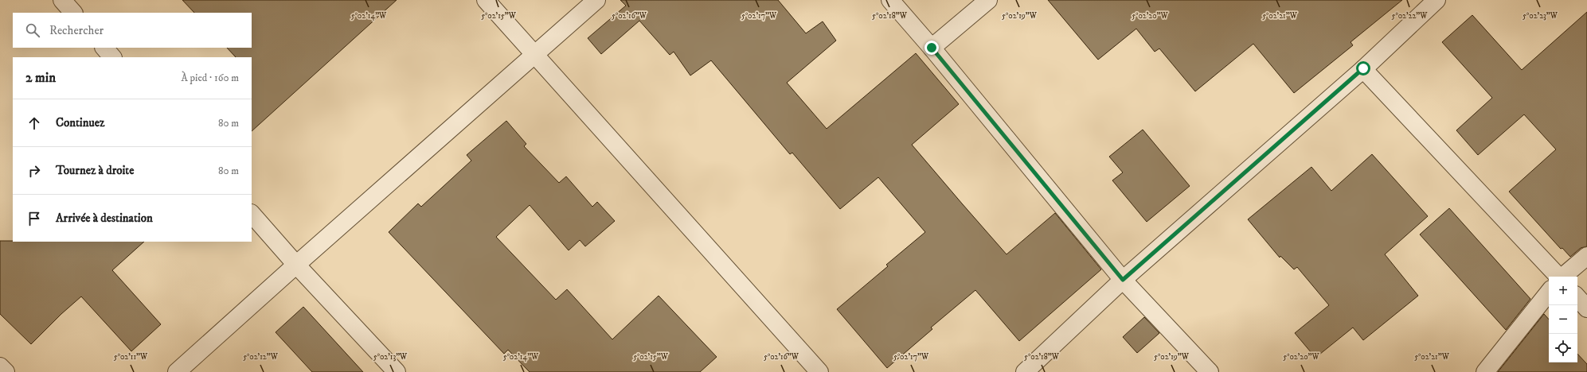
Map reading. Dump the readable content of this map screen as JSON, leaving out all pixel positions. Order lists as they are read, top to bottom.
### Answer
{
  "page": {
    "search": "Rechercher",
    "heading": ["2 min", "À pied · 160 m"],
    "list": [
      ["Continuez", "80 m"],
      ["Tournez à droite", "80 m"],
      "Arrivée à destination"
    ],
    "map_buttons": ["+", "−"]
  },
  "coordinates": [
    "5°02'14\"W",
    "5°02'15\"W",
    "5°02'16\"W",
    "5°02'17\"W",
    "5°02'19\"W",
    "5°02'20\"W",
    "5°02'21\"W",
    "5°02'22\"W",
    "5°02'23\"W",
    "5°02'18\"W",
    "5°02'11\"W",
    "5°02'12\"W",
    "5°02'13\"W"
  ]
}
